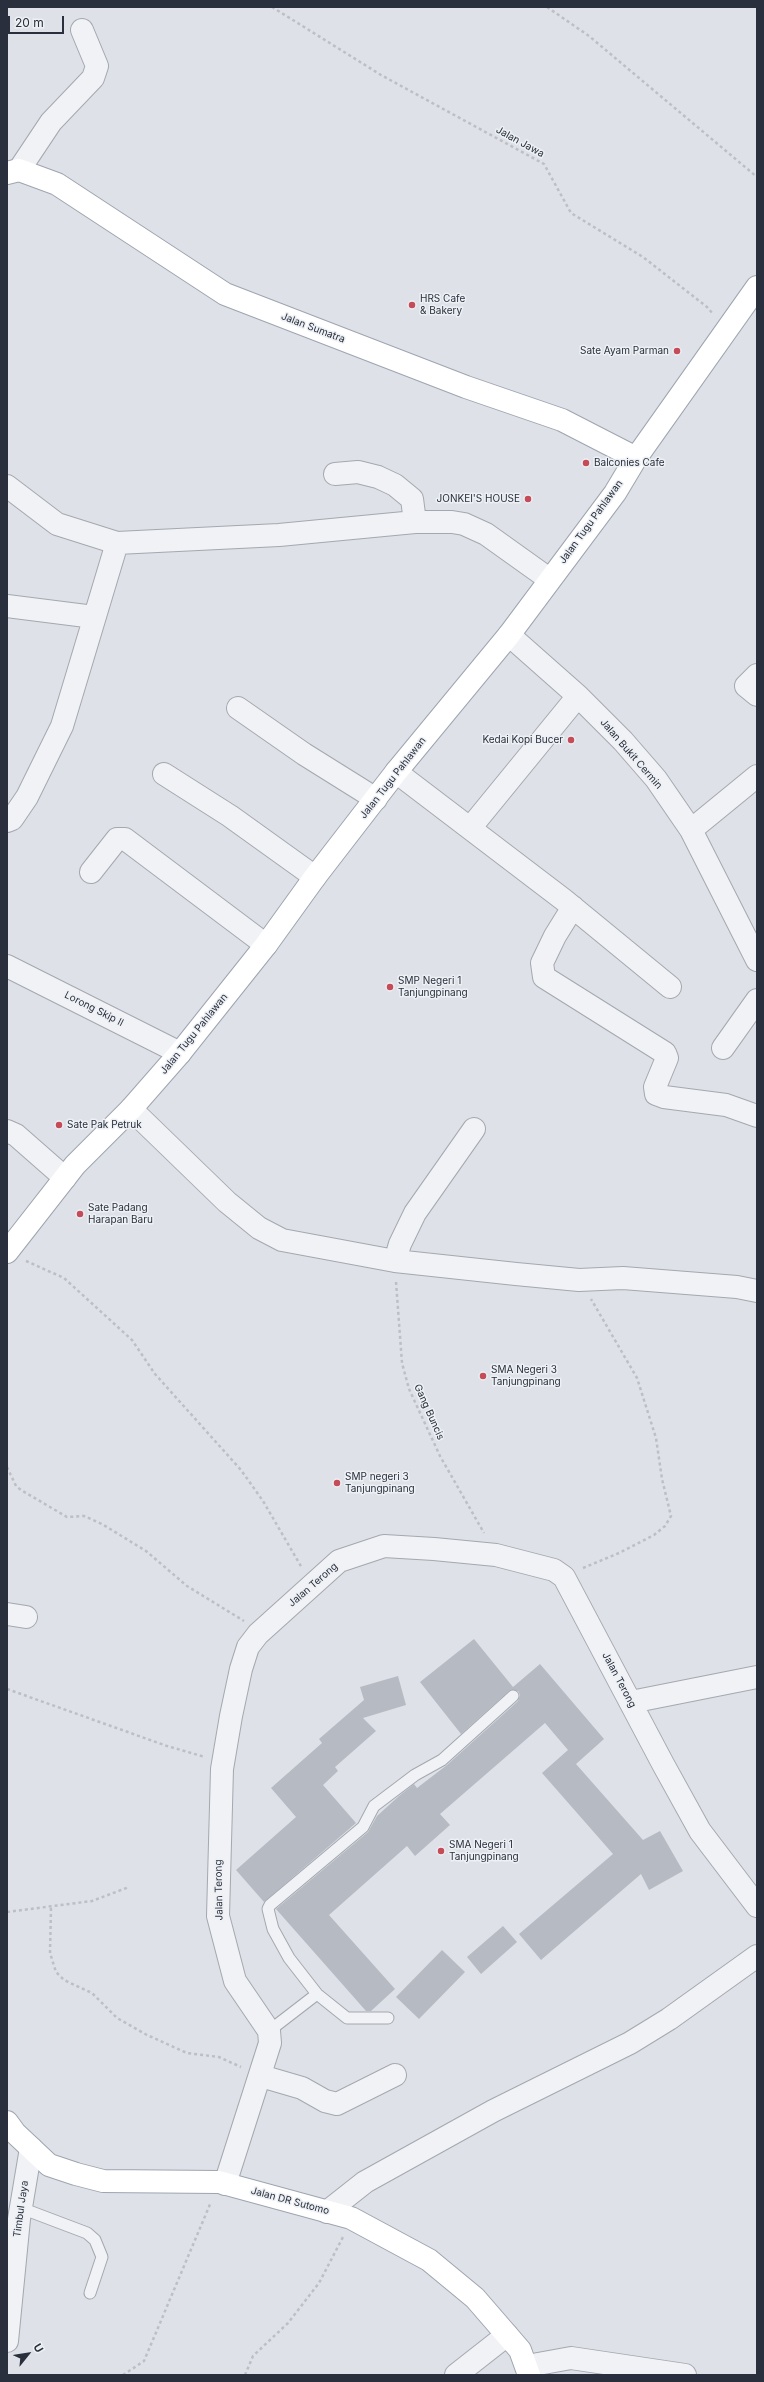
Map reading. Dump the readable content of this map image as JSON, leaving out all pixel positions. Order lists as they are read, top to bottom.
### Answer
{
  "streets": {
    "main road": ["Jalan Sumatra", "Jalan Tugu Pahlawan", "Jalan DR Sutomo"],
    "street": [
      "Jalan Bukit Cermin",
      "Lorong Skip II",
      "Jalan Terong",
      "Timbul Jaya"
    ],
    "path": ["Jalan Jawa", "Gang Buncis"]
  },
  "crossings": [
    ["Jalan Jawa", "Jalan Tugu Pahlawan"],
    ["Jalan Sumatra", "Jalan Tugu Pahlawan"],
    ["Jalan Tugu Pahlawan", "Jalan Bukit Cermin"],
    ["Jalan Tugu Pahlawan", "Lorong Skip II"],
    ["Gang Buncis", "Jalan Terong"],
    ["Jalan DR Sutomo", "Timbul Jaya"]
  ],
  "places": [
    "HRS Cafe & Bakery",
    "Sate Ayam Parman",
    "Balconies Cafe",
    "JONKEI'S HOUSE",
    "Kedai Kopi Bucer",
    "SMP Negeri 1 Tanjungpinang",
    "Sate Pak Petruk",
    "Sate Padang Harapan Baru",
    "SMA Negeri 3 Tanjungpinang",
    "SMP negeri 3 Tanjungpinang",
    "SMA Negeri 1 Tanjungpinang"
  ],
  "scale_bar": "20 m",
  "north": "top right"
}
